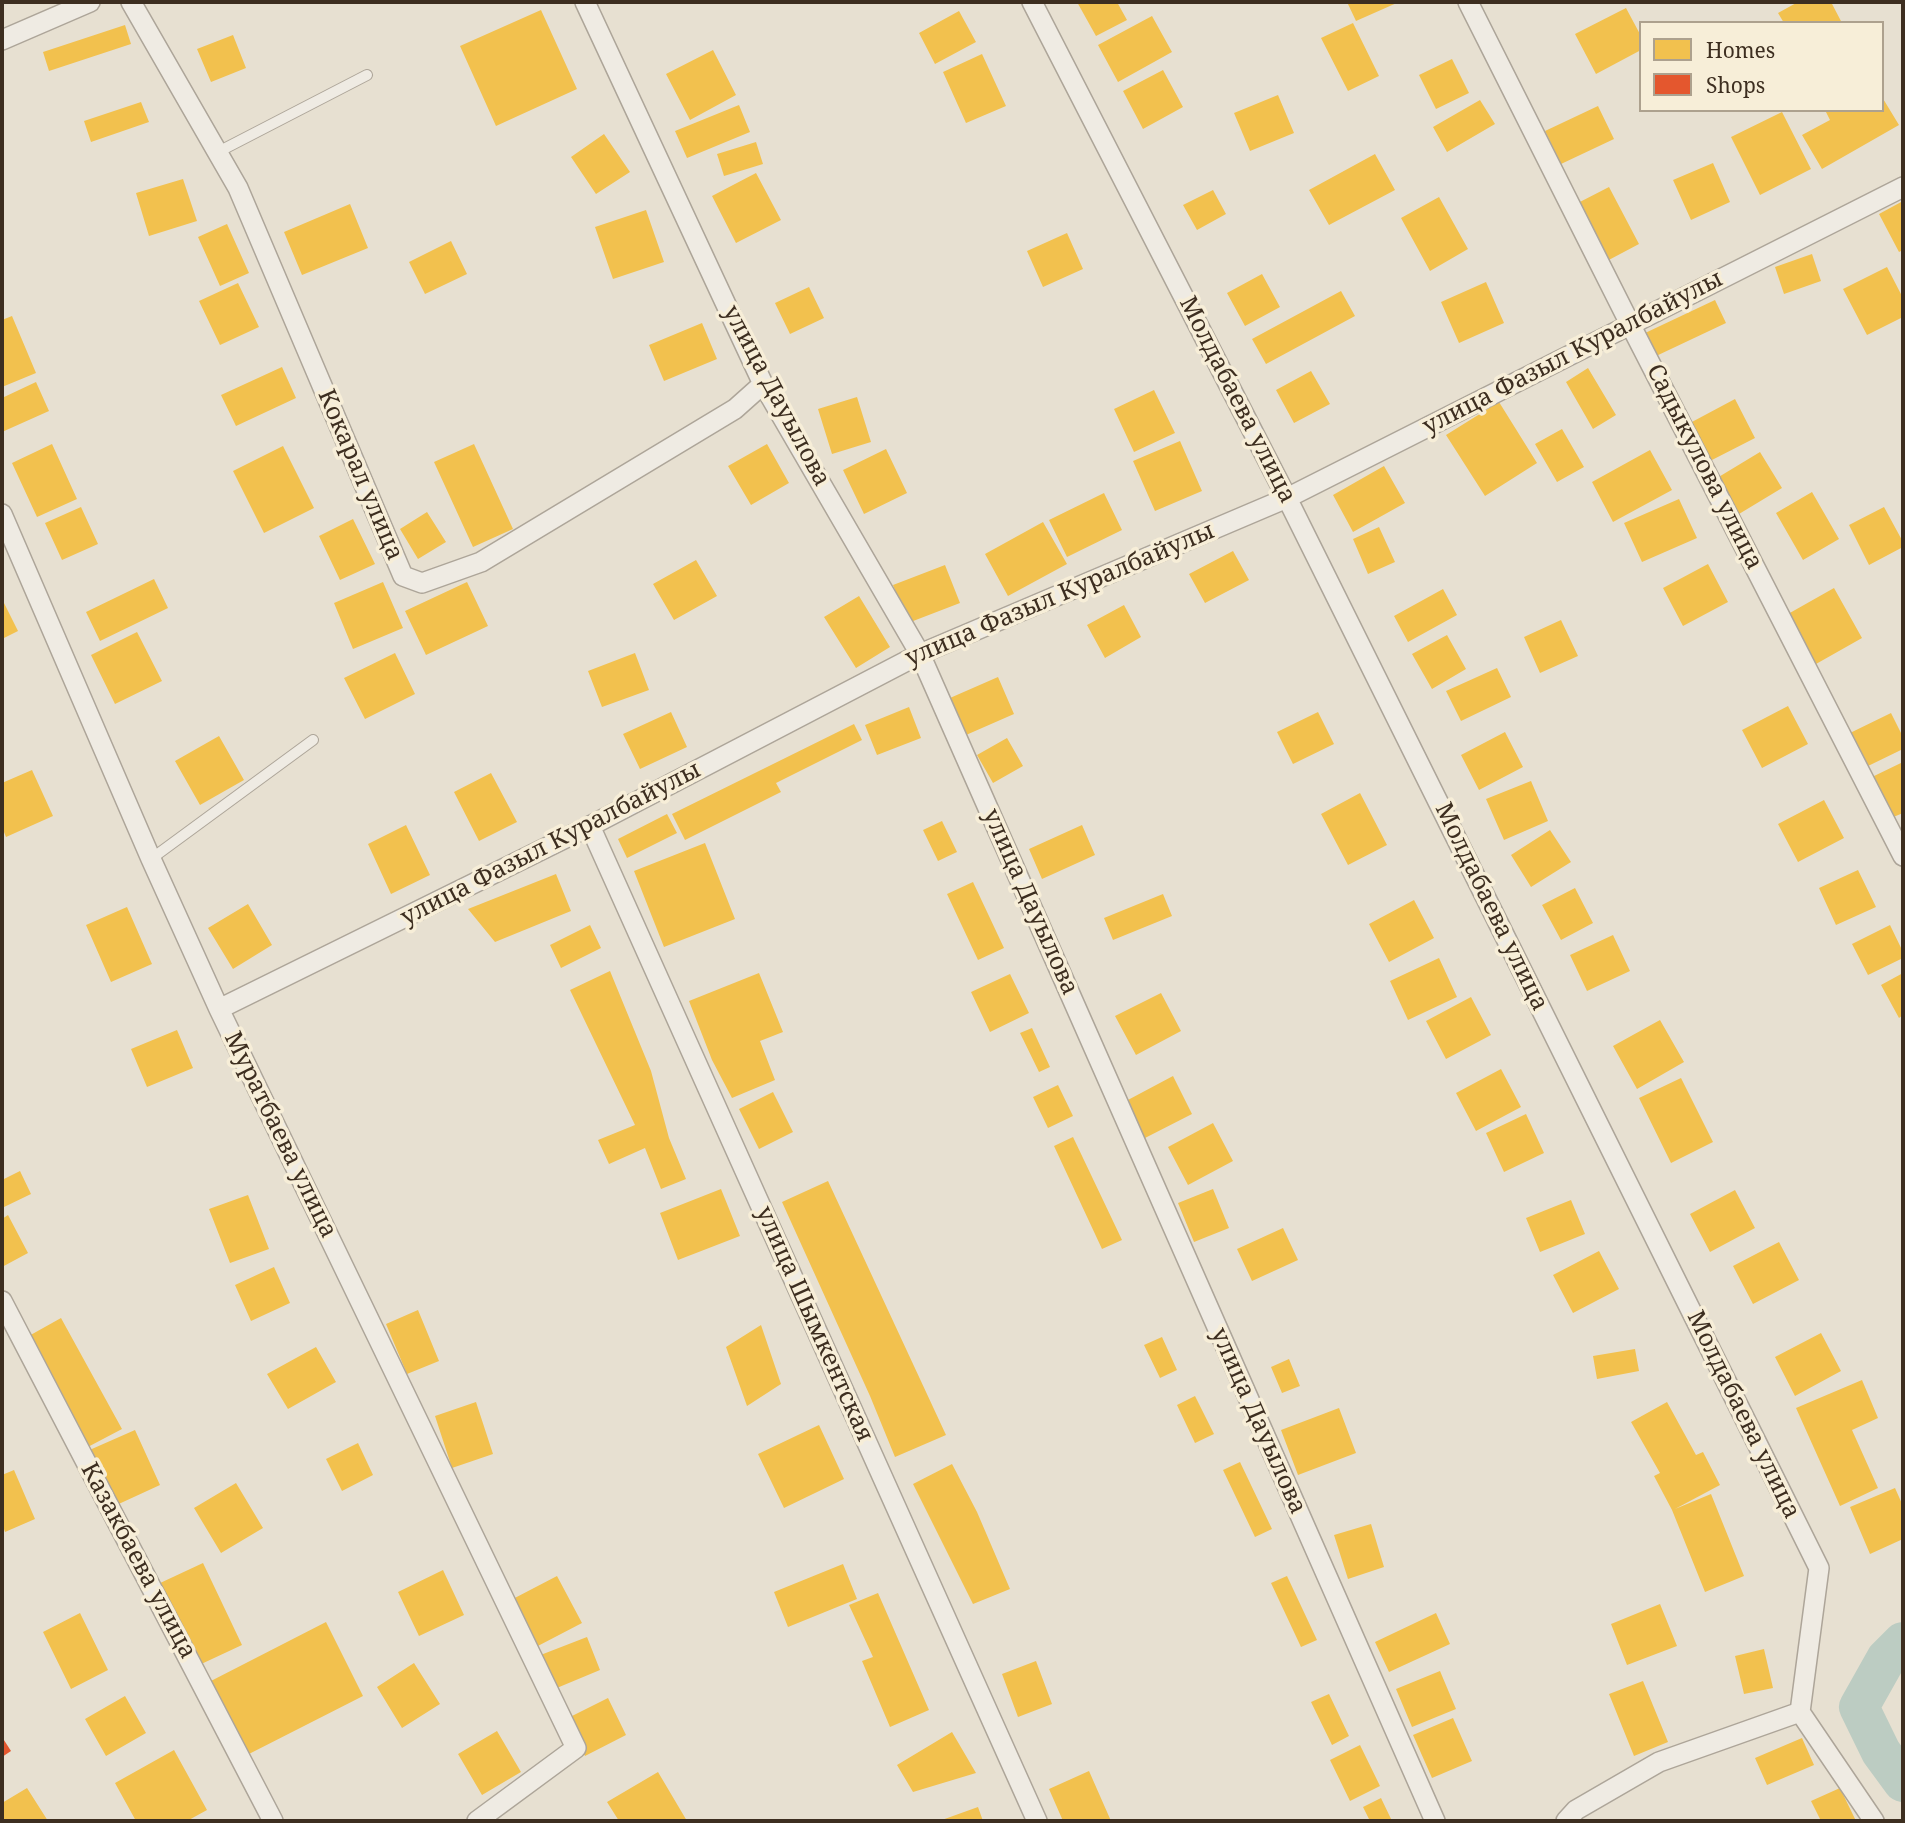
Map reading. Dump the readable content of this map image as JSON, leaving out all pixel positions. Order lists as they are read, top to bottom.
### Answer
{
  "streets": {
    "street": [
      "улица Фазыл Куралбайулы",
      "улица Дауылова",
      "Молдабаева улица",
      "Садыкулова улица",
      "Кокарал улица",
      "Муратбаева улица",
      "улица Шымкентская",
      "Казакбаева улица"
    ]
  },
  "crossings": [
    ["улица Фазыл Куралбайулы", "улица Дауылова"],
    ["улица Фазыл Куралбайулы", "Молдабаева улица"],
    ["улица Фазыл Куралбайулы", "Садыкулова улица"],
    ["улица Фазыл Куралбайулы", "Муратбаева улица"],
    ["улица Фазыл Куралбайулы", "улица Шымкентская"],
    ["улица Дауылова", "Кокарал улица"]
  ],
  "legend": ["Homes", "Shops"]
}
